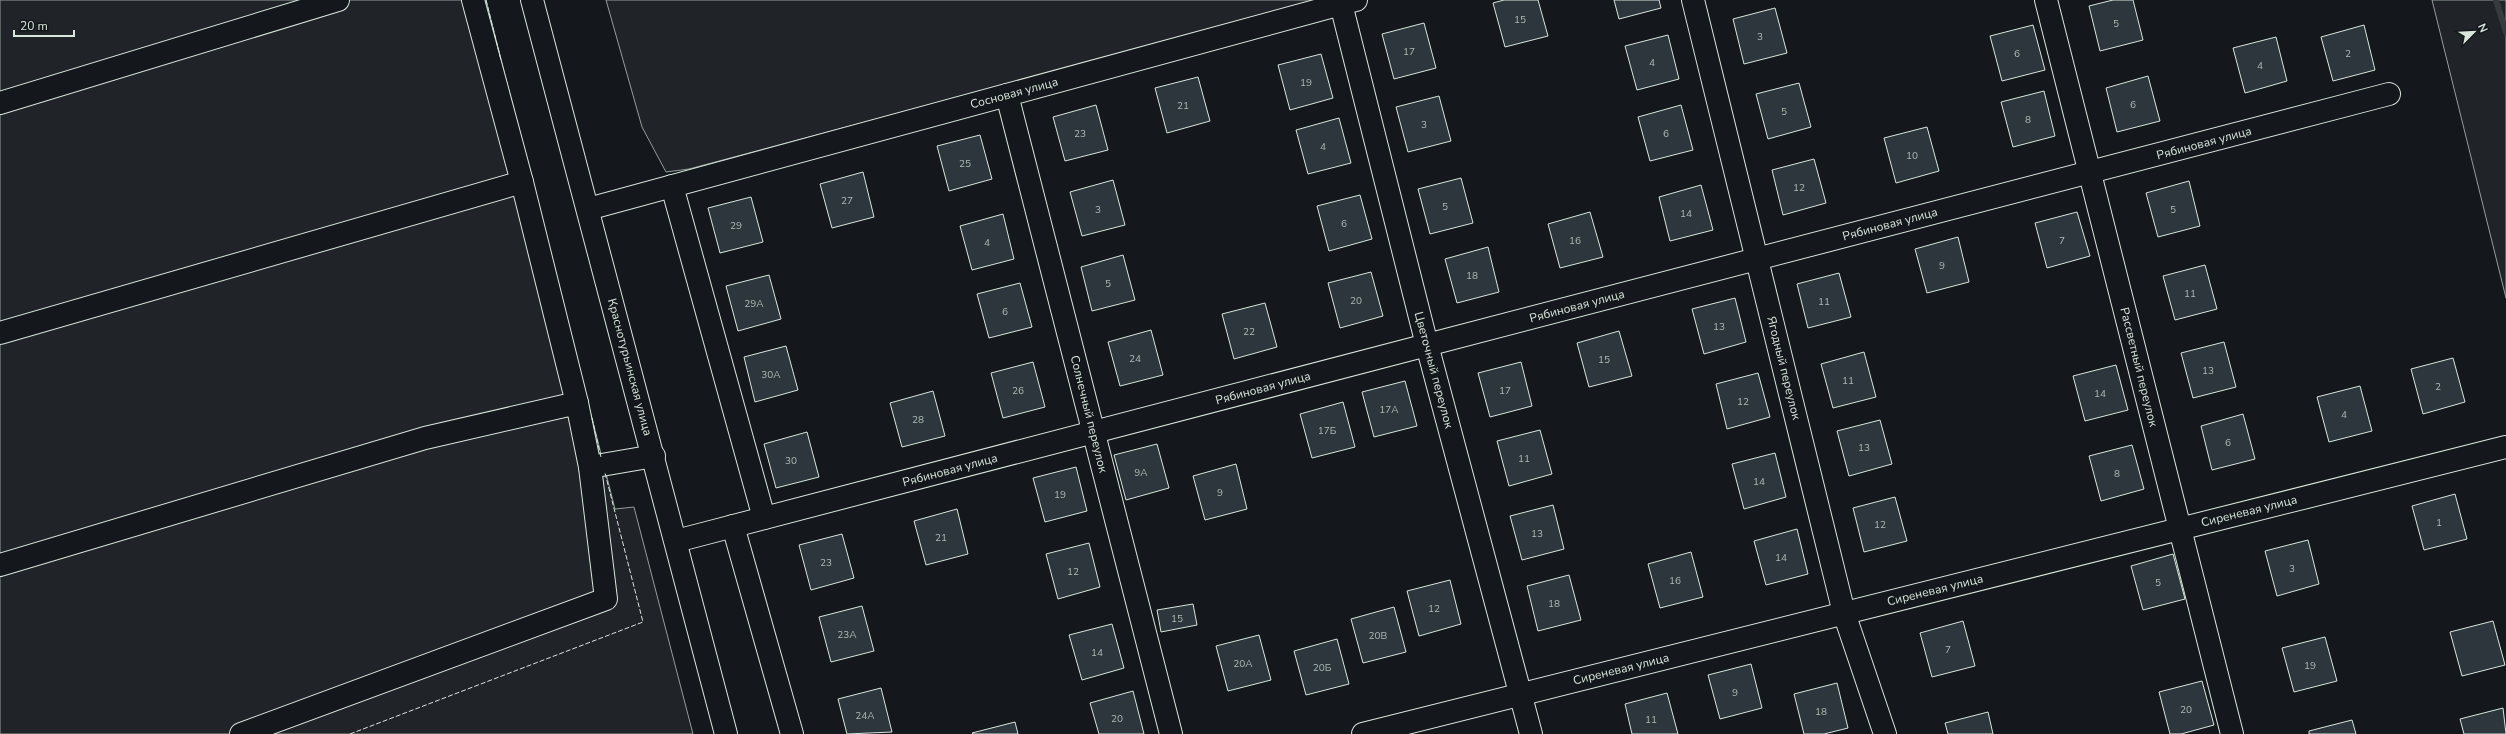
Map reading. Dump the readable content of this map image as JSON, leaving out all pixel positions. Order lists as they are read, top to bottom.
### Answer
{
  "streets": {
    "street": [
      "Сосновая улица",
      "Рябиновая улица",
      "Краснотурьинская улица",
      "Рассветный переулок",
      "Ягодный переулок",
      "Цветочный переулок",
      "Солнечный переулок",
      "Сиреневая улица"
    ]
  },
  "crossings": [
    ["Сосновая улица", "Краснотурьинская улица"],
    ["Сосновая улица", "Цветочный переулок"],
    ["Сосновая улица", "Солнечный переулок"],
    ["Рябиновая улица", "Краснотурьинская улица"],
    ["Рябиновая улица", "Рассветный переулок"],
    ["Рябиновая улица", "Ягодный переулок"],
    ["Рябиновая улица", "Цветочный переулок"],
    ["Рябиновая улица", "Солнечный переулок"],
    ["Рассветный переулок", "Сиреневая улица"],
    ["Ягодный переулок", "Сиреневая улица"],
    ["Цветочный переулок", "Сиреневая улица"]
  ],
  "house_numbers": [
    "15",
    "5",
    "3",
    "17",
    "6",
    "2",
    "4",
    "4",
    "19",
    "6",
    "21",
    "5",
    "8",
    "3",
    "23",
    "6",
    "4",
    "10",
    "25",
    "12",
    "27",
    "5",
    "3",
    "5",
    "14",
    "6",
    "29",
    "16",
    "7",
    "4",
    "9",
    "18",
    "5",
    "11",
    "20",
    "11",
    "29А",
    "6",
    "13",
    "22",
    "24",
    "15",
    "13",
    "30А",
    "11",
    "2",
    "26",
    "17",
    "14",
    "12",
    "17А",
    "4",
    "28",
    "17Б",
    "6",
    "13",
    "11",
    "30",
    "9А",
    "8",
    "14",
    "9",
    "19",
    "1",
    "12",
    "13",
    "21",
    "14",
    "23",
    "3",
    "12",
    "16",
    "5",
    "18",
    "12",
    "15",
    "23А",
    "20В",
    "7",
    "14",
    "20А",
    "19",
    "20Б",
    "9",
    "20",
    "18",
    "24А",
    "20",
    "11"
  ],
  "scale_bar": "20 m",
  "north": "top right"
}
